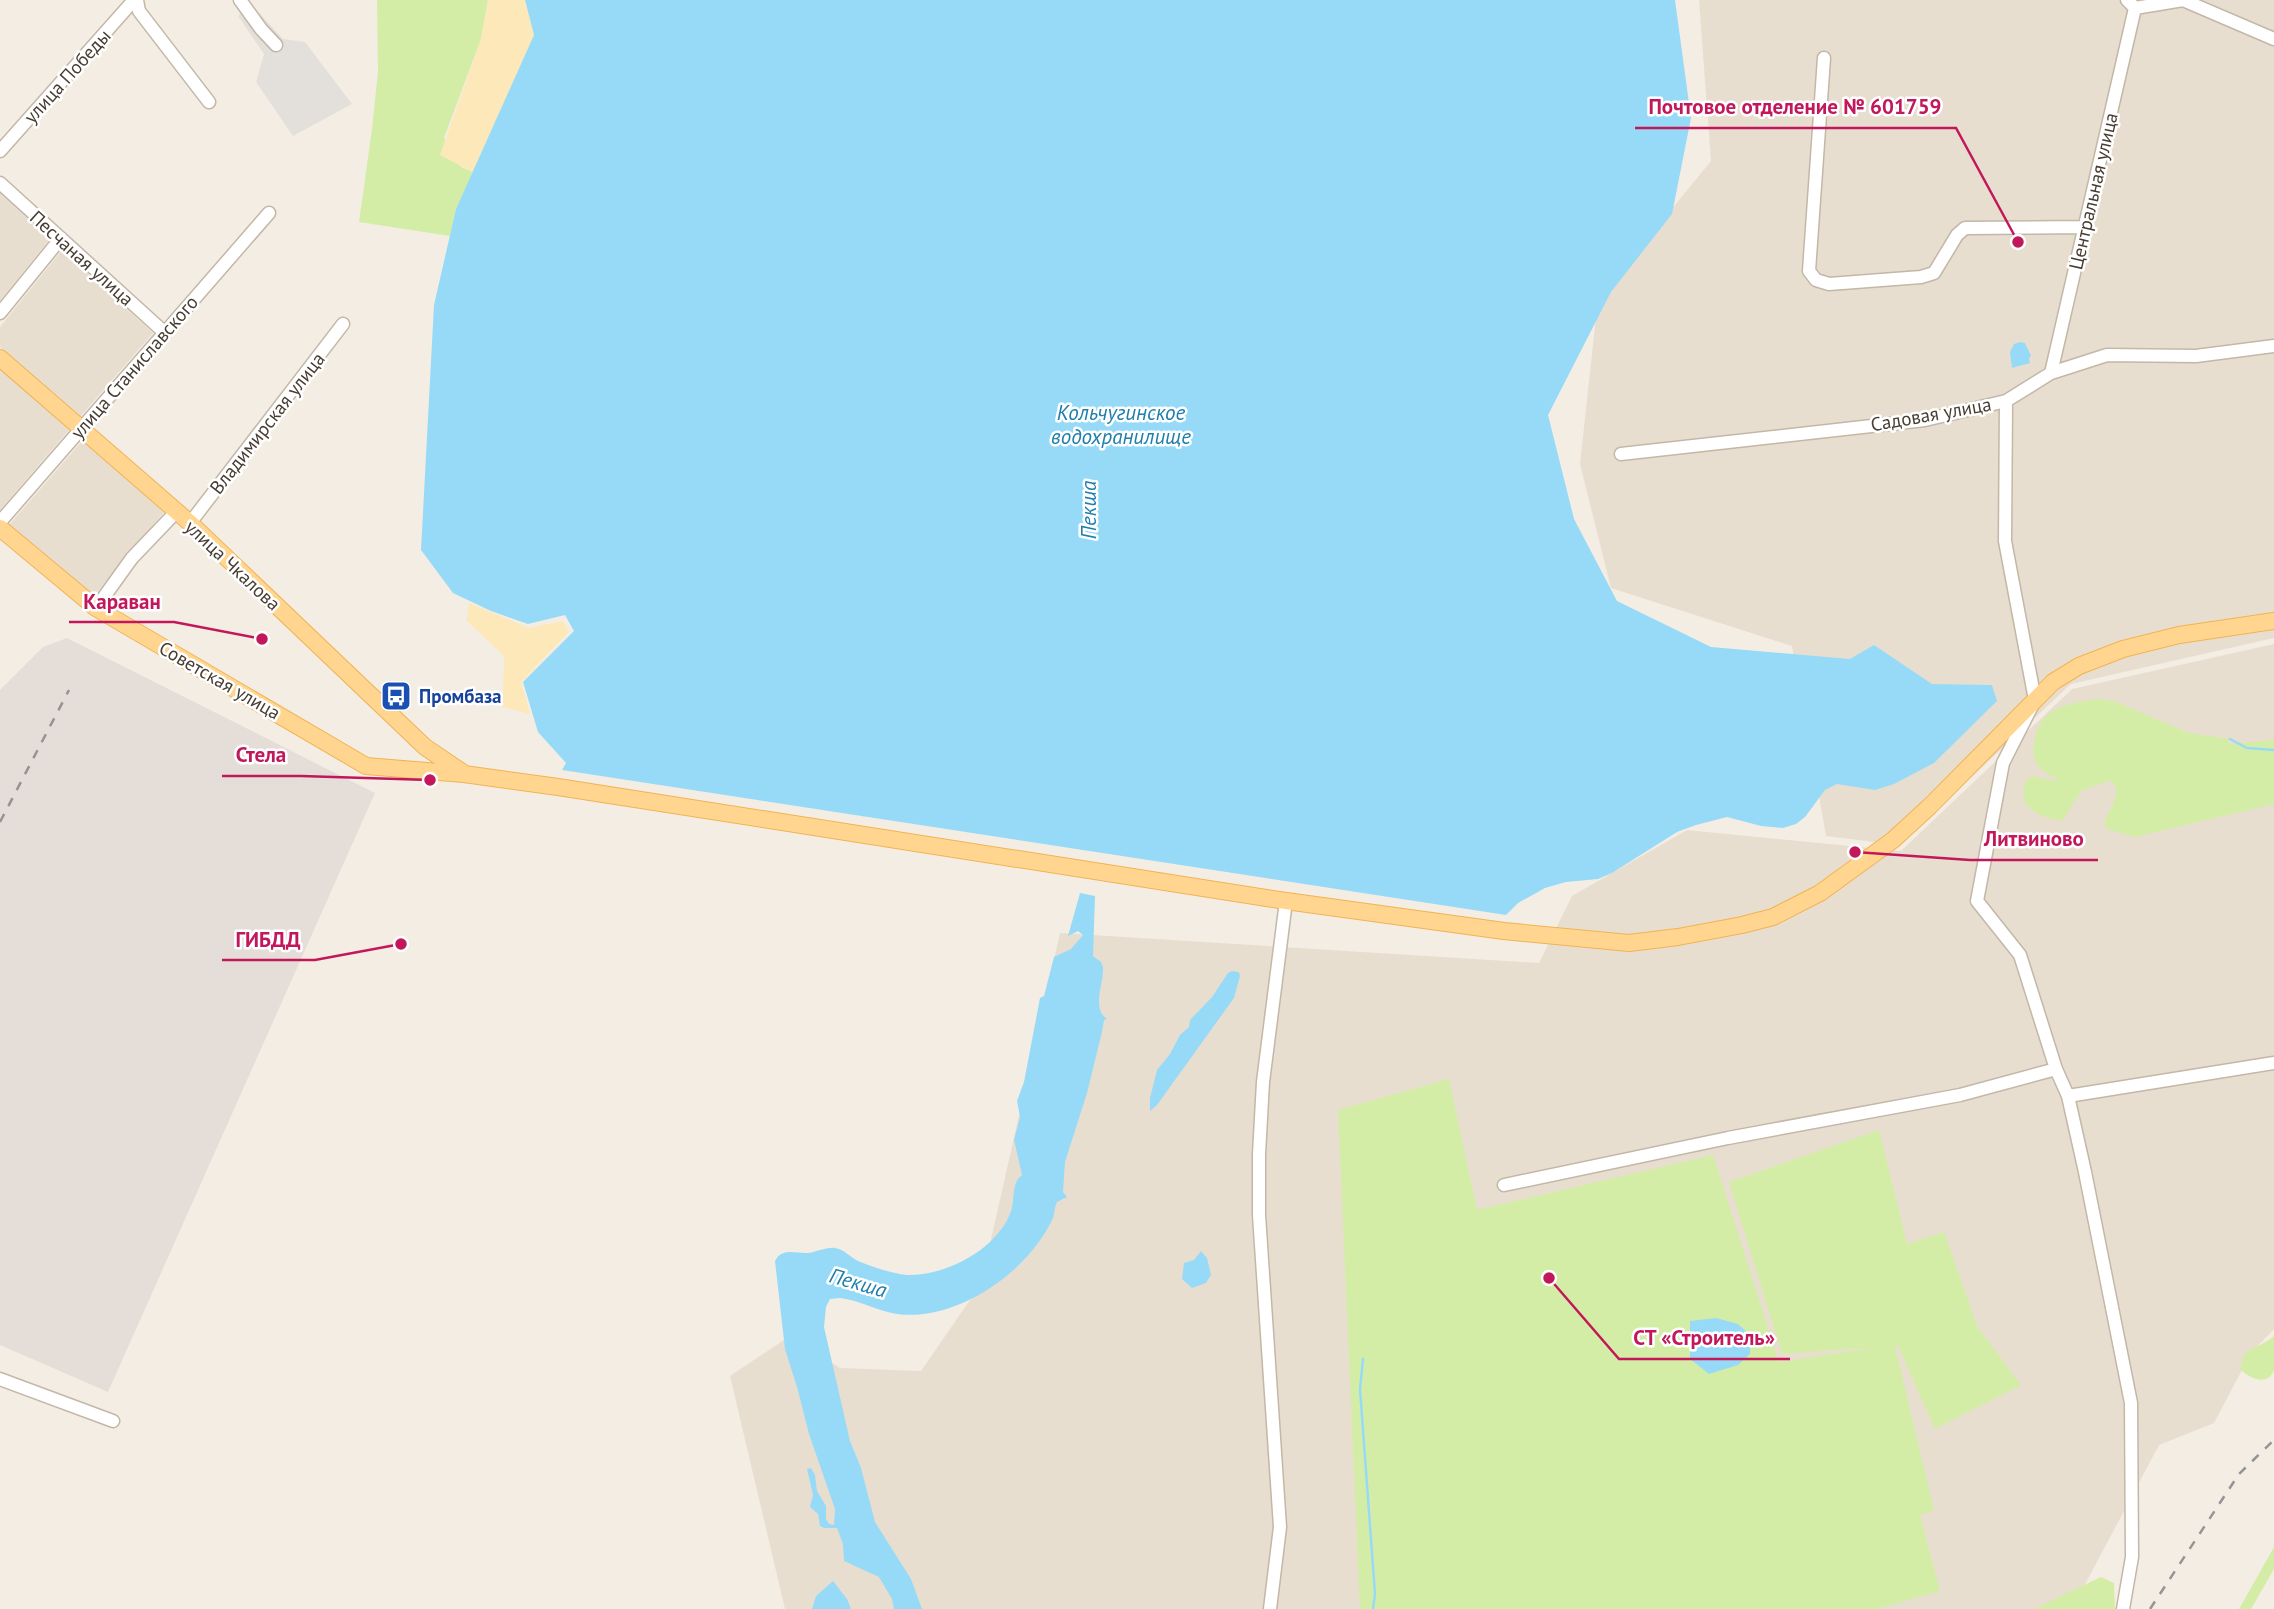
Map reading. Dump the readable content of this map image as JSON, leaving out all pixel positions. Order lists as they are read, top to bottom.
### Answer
{
  "streets": {
    "main road": ["улица Чкалова", "Советская улица"],
    "street": [
      "улица Победы",
      "Центральная улица",
      "Песчаная улица",
      "улица Станиславского",
      "Садовая улица",
      "Владимирская улица"
    ]
  },
  "crossings": [
    ["Центральная улица", "Садовая улица"],
    ["Песчаная улица", "улица Станиславского"],
    ["улица Станиславского", "улица Чкалова"],
    ["Владимирская улица", "улица Чкалова"],
    ["улица Чкалова", "Советская улица"]
  ],
  "water": ["Кольчугинское водохранилище", "Пекша"],
  "places": {
    "other": [
      "Почтовое отделение № 601759",
      "Караван",
      "Стела",
      "Литвиново",
      "ГИБДД",
      "СТ «Строитель»"
    ],
    "bus stop": ["Промбаза"]
  }
}
